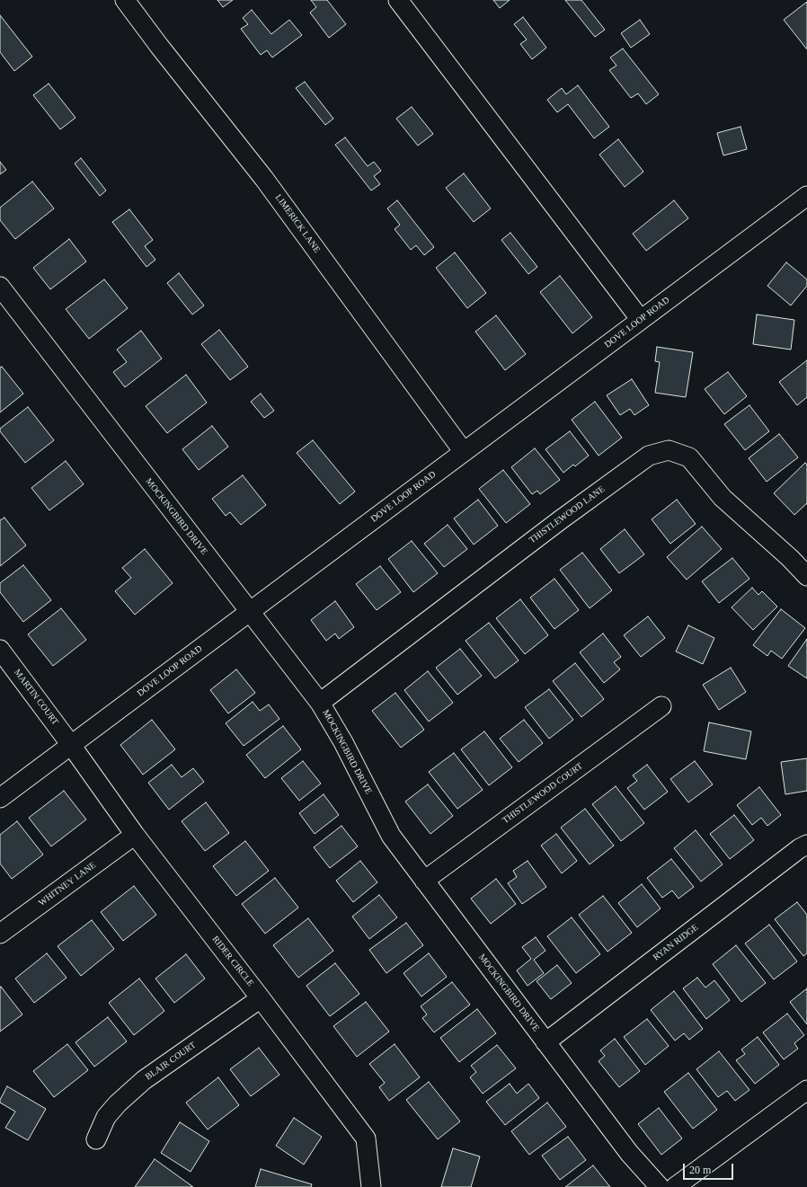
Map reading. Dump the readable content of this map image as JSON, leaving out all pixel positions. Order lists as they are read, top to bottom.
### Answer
{
  "streets": {
    "street": [
      "LIMERICK LANE",
      "DOVE LOOP ROAD",
      "THISTLEWOOD LANE",
      "MOCKINGBIRD DRIVE",
      "MARTIN COURT",
      "THISTLEWOOD COURT",
      "WHITNEY LANE",
      "RYAN RIDGE",
      "RIDER CIRCLE",
      "BLAIR COURT"
    ]
  },
  "crossings": [
    ["LIMERICK LANE", "DOVE LOOP ROAD"],
    ["DOVE LOOP ROAD", "MOCKINGBIRD DRIVE"],
    ["DOVE LOOP ROAD", "MARTIN COURT"],
    ["DOVE LOOP ROAD", "RIDER CIRCLE"],
    ["THISTLEWOOD LANE", "MOCKINGBIRD DRIVE"],
    ["MOCKINGBIRD DRIVE", "THISTLEWOOD COURT"],
    ["MOCKINGBIRD DRIVE", "RYAN RIDGE"],
    ["MARTIN COURT", "RIDER CIRCLE"],
    ["WHITNEY LANE", "RIDER CIRCLE"],
    ["RIDER CIRCLE", "BLAIR COURT"]
  ],
  "scale_bar": "20 m"
}
